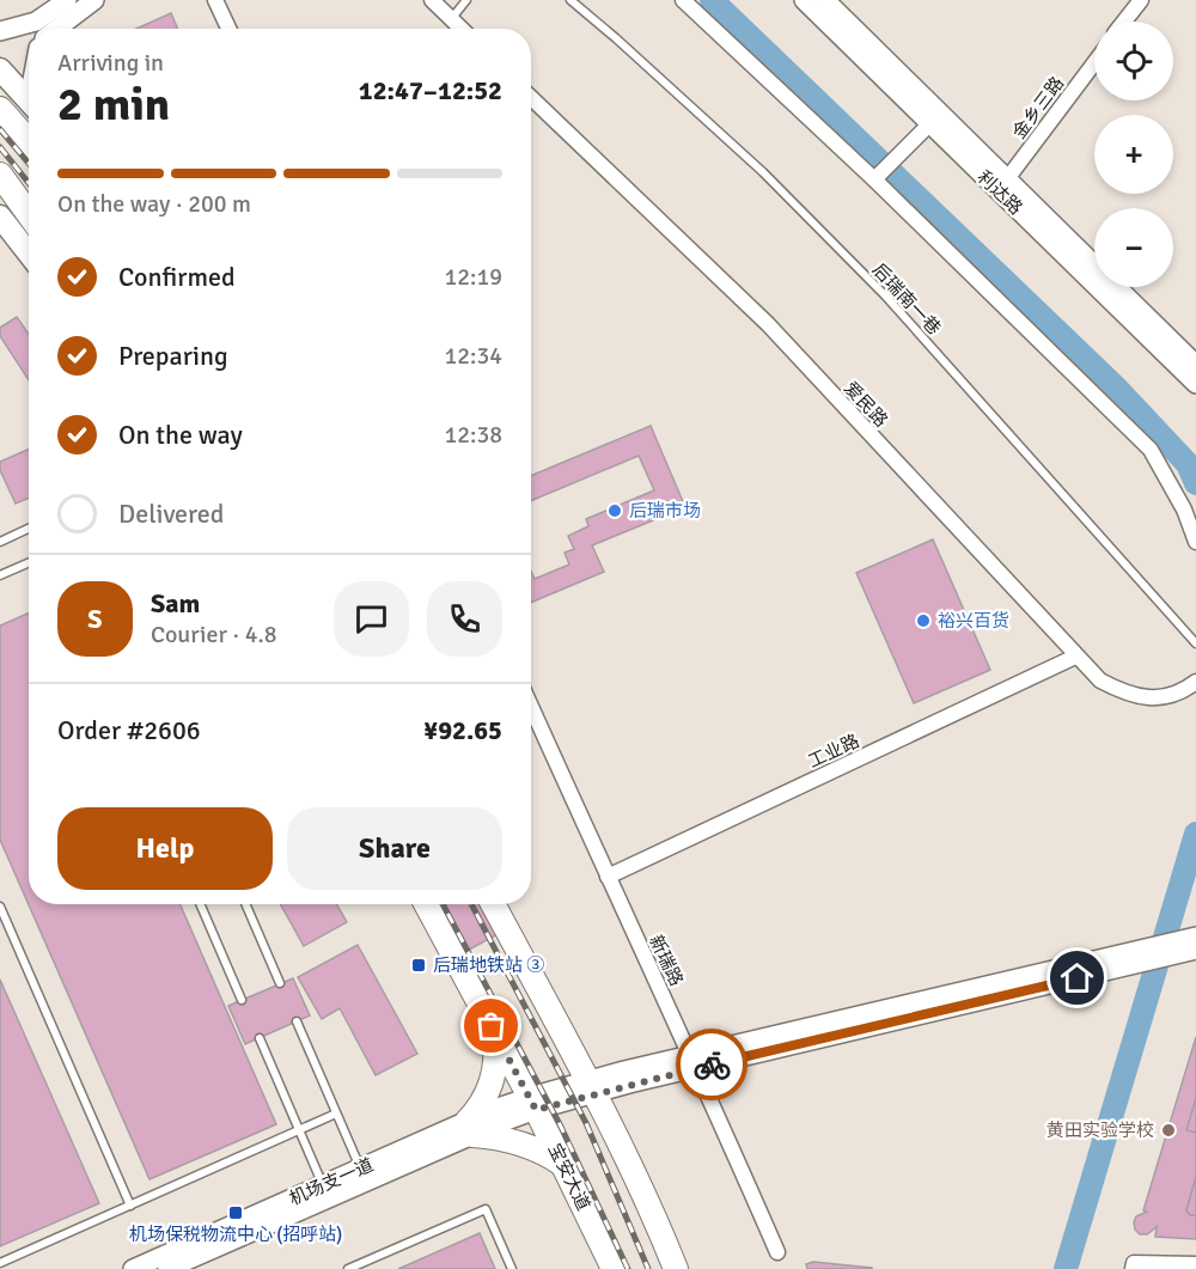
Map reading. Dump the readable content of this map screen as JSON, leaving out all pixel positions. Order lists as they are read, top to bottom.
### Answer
{
  "streets": {
    "main road": ["宝安大道"],
    "street": [
      "金乡三路",
      "利达路",
      "爱民路",
      "工业路",
      "新瑞路",
      "机场支一道"
    ],
    "lane": ["后瑞南一巷"]
  },
  "crossings": [
    ["金乡三路", "利达路"],
    ["爱民路", "工业路"],
    ["工业路", "新瑞路"],
    ["新瑞路", "机场支一道"],
    ["宝安大道", "机场支一道"]
  ],
  "places": {
    "other": ["后瑞市场", "裕兴百货", "黄田实验学校"],
    "transit": ["后瑞地铁站 ③", "机场保税物流中心 (招呼站)"]
  },
  "page": {
    "map_buttons": ["+", "−"],
    "heading": ["2 min", "Arriving in", "12:47–12:52"],
    "panel": [
      "Sam",
      "Courier · 4.8",
      "Order #2606",
      "¥92.65"
    ],
    "bar": "On the way · 200 m",
    "list": [
      ["Confirmed", "12:19"],
      ["Preparing", "12:34"],
      ["On the way", "12:38"],
      "Delivered"
    ],
    "round": "S",
    "buttons": ["Help", "Share"]
  }
}
